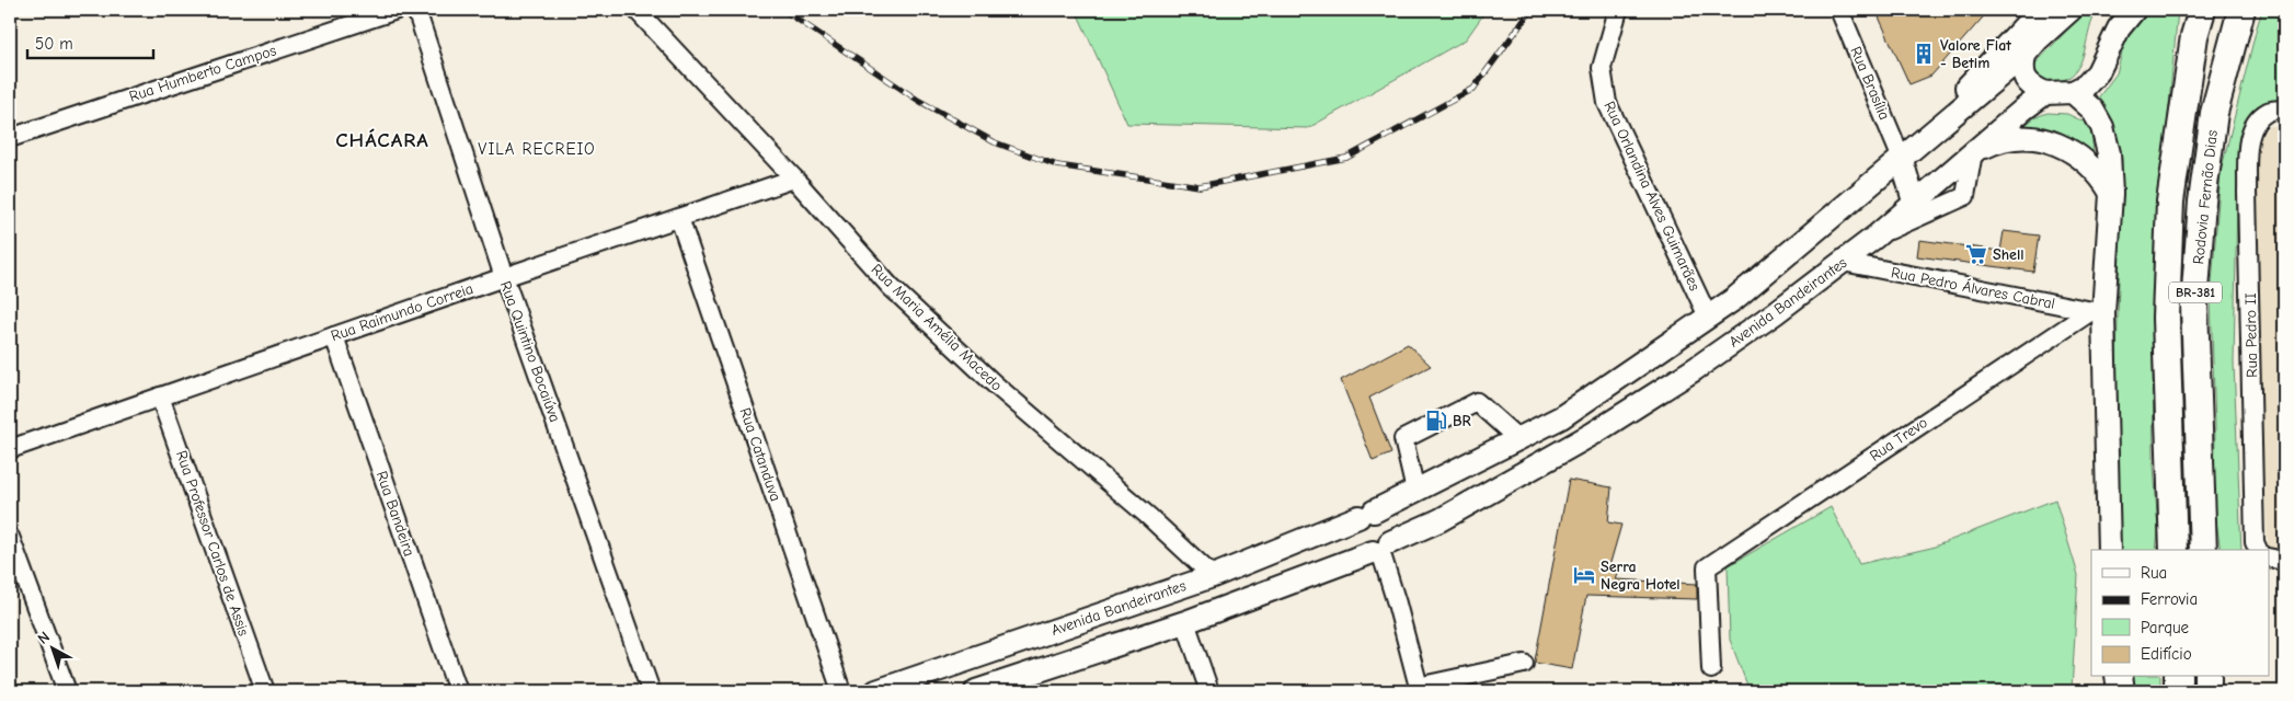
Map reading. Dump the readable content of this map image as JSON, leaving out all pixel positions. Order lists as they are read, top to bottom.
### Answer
{
  "streets": {
    "highway": ["Rodovia Fernão Dias", "BR-381"],
    "main road": ["Avenida Bandeirantes"],
    "street": [
      "Rua Humberto Campos",
      "Rua Brasília",
      "Rua Orlandina Alves Guimarães",
      "Rua Pedro Álvares Cabral",
      "Rua Raimundo Correia",
      "Rua Maria Amélia Macedo",
      "Rua Pedro II",
      "Rua Quintino Bocaiúva",
      "Rua Trevo",
      "Rua Catanduva",
      "Rua Bandeira",
      "Rua Professor Carlos de Assis"
    ]
  },
  "crossings": [
    ["Rua Brasília", "Avenida Bandeirantes"],
    ["Rua Orlandina Alves Guimarães", "Avenida Bandeirantes"],
    ["Rua Pedro Álvares Cabral", "Avenida Bandeirantes"],
    ["Rua Pedro Álvares Cabral", "Rua Trevo"],
    ["Avenida Bandeirantes", "Rua Maria Amélia Macedo"],
    ["Rua Raimundo Correia", "Rua Maria Amélia Macedo"],
    ["Rua Raimundo Correia", "Rua Quintino Bocaiúva"],
    ["Rua Raimundo Correia", "Rua Catanduva"],
    ["Rua Raimundo Correia", "Rua Bandeira"],
    ["Rua Raimundo Correia", "Rua Professor Carlos de Assis"]
  ],
  "districts": ["CHÁCARA", "VILA RECREIO"],
  "places": {
    "building": ["Valore Fiat - Betim"],
    "supermarket": ["Shell"],
    "fuel station": ["BR"],
    "hotel": ["Serra Negra Hotel"]
  },
  "legend": [
    "Rua",
    "Ferrovia",
    "Parque",
    "Edifício"
  ],
  "scale_bar": "50 m",
  "north": "top left"
}
